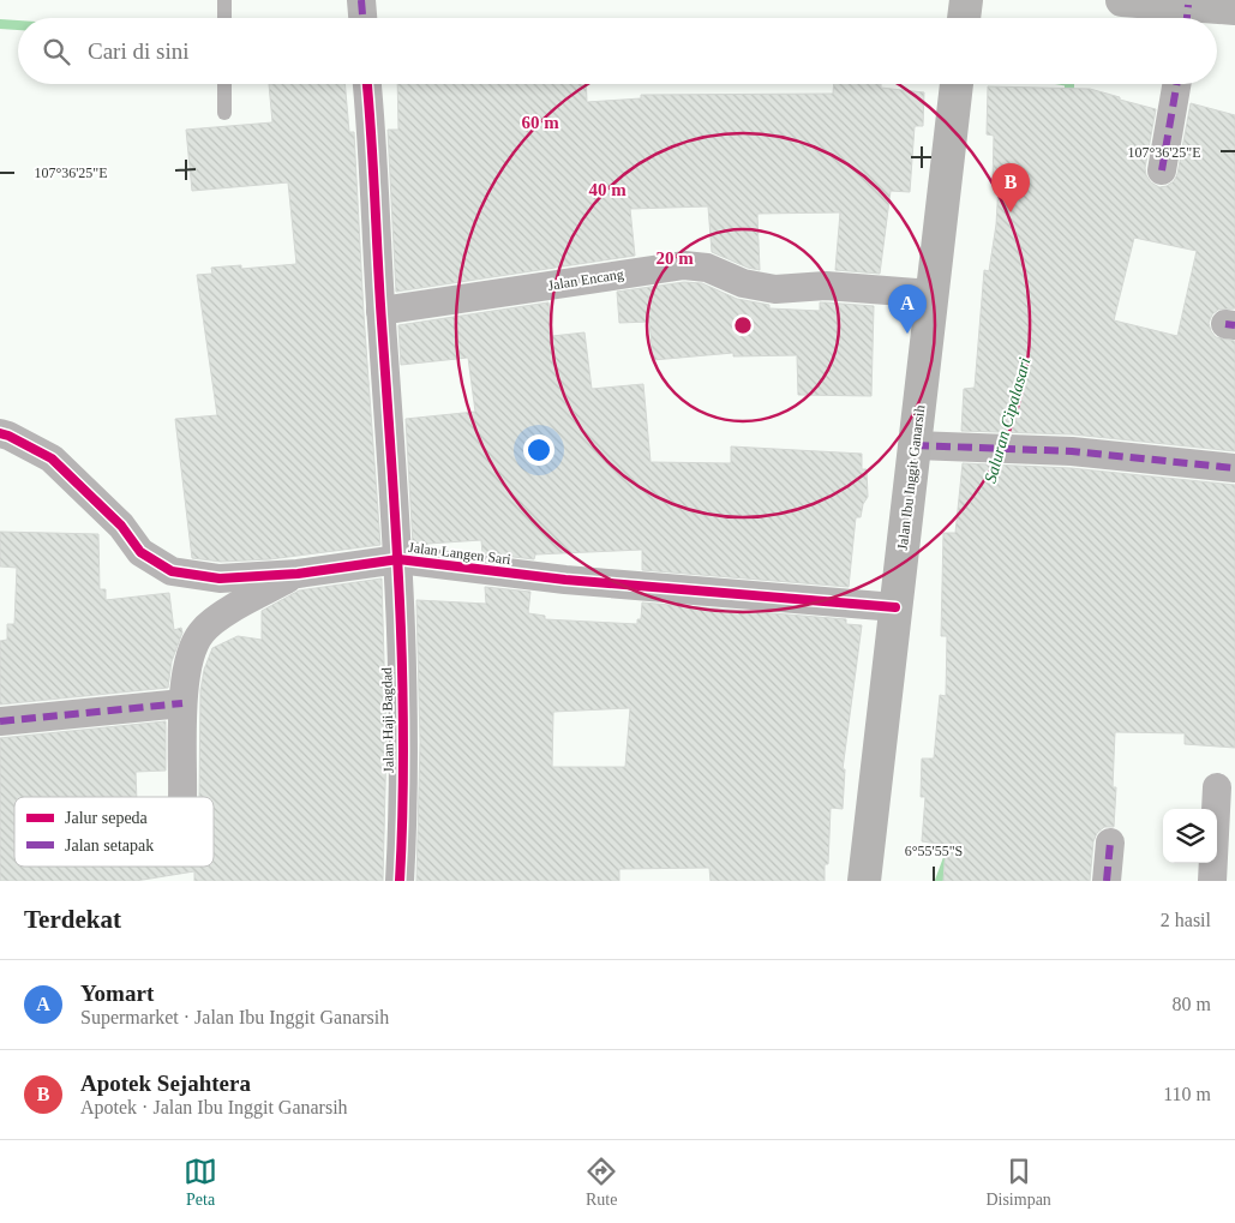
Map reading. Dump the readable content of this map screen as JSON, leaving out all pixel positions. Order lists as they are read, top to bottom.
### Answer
{
  "streets": {
    "main road": ["Jalan Ibu Inggit Ganarsih"],
    "street": ["Jalan Encang", "Jalan Langen Sari", "Jalan Haji Bagdad"]
  },
  "crossings": [
    ["Jalan Encang", "Jalan Ibu Inggit Ganarsih"],
    ["Jalan Encang", "Jalan Langen Sari"],
    ["Jalan Ibu Inggit Ganarsih", "Jalan Langen Sari"],
    ["Jalan Langen Sari", "Jalan Haji Bagdad"]
  ],
  "water": ["Saluran Cipalasari"],
  "legend": ["Jalur sepeda", "Jalan setapak"],
  "page": {
    "search": "Cari di sini",
    "pins": ["B", "A"],
    "heading": ["Terdekat", "2 hasil"],
    "list": [
      {
        "mark": "A",
        "name": "Yomart",
        "note": "Supermarket · Jalan Ibu Inggit Ganarsih",
        "value": "80 m"
      },
      {
        "mark": "B",
        "name": "Apotek Sejahtera",
        "note": "Apotek · Jalan Ibu Inggit Ganarsih",
        "value": "110 m"
      }
    ],
    "nav": ["Peta", "Rute", "Disimpan"]
  },
  "coordinates": ["107°36'25\"E", "6°55'55\"S"],
  "rings": ["60 m", "40 m", "20 m"]
}
